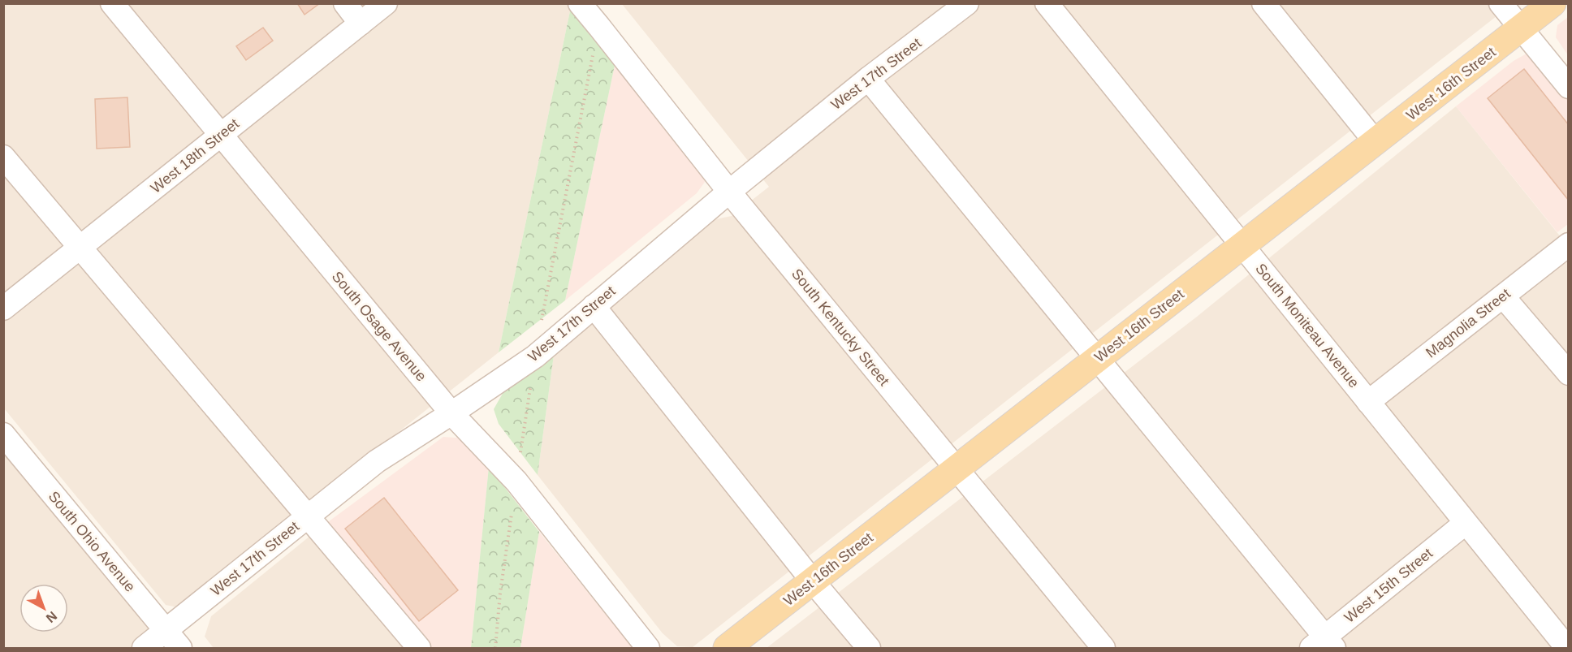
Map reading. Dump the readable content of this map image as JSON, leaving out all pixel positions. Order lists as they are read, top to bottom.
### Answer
{
  "streets": {
    "main road": ["West 16th Street"],
    "street": [
      "West 17th Street",
      "West 18th Street",
      "Magnolia Street",
      "South Moniteau Avenue",
      "South Osage Avenue",
      "South Kentucky Street",
      "South Ohio Avenue",
      "West 15th Street"
    ]
  },
  "crossings": [
    ["West 17th Street", "South Osage Avenue"],
    ["West 17th Street", "South Kentucky Street"],
    ["West 17th Street", "South Ohio Avenue"],
    ["West 16th Street", "South Moniteau Avenue"],
    ["West 16th Street", "South Kentucky Street"],
    ["West 18th Street", "South Osage Avenue"],
    ["Magnolia Street", "South Moniteau Avenue"],
    ["South Moniteau Avenue", "West 15th Street"]
  ],
  "north": "bottom right"
}
